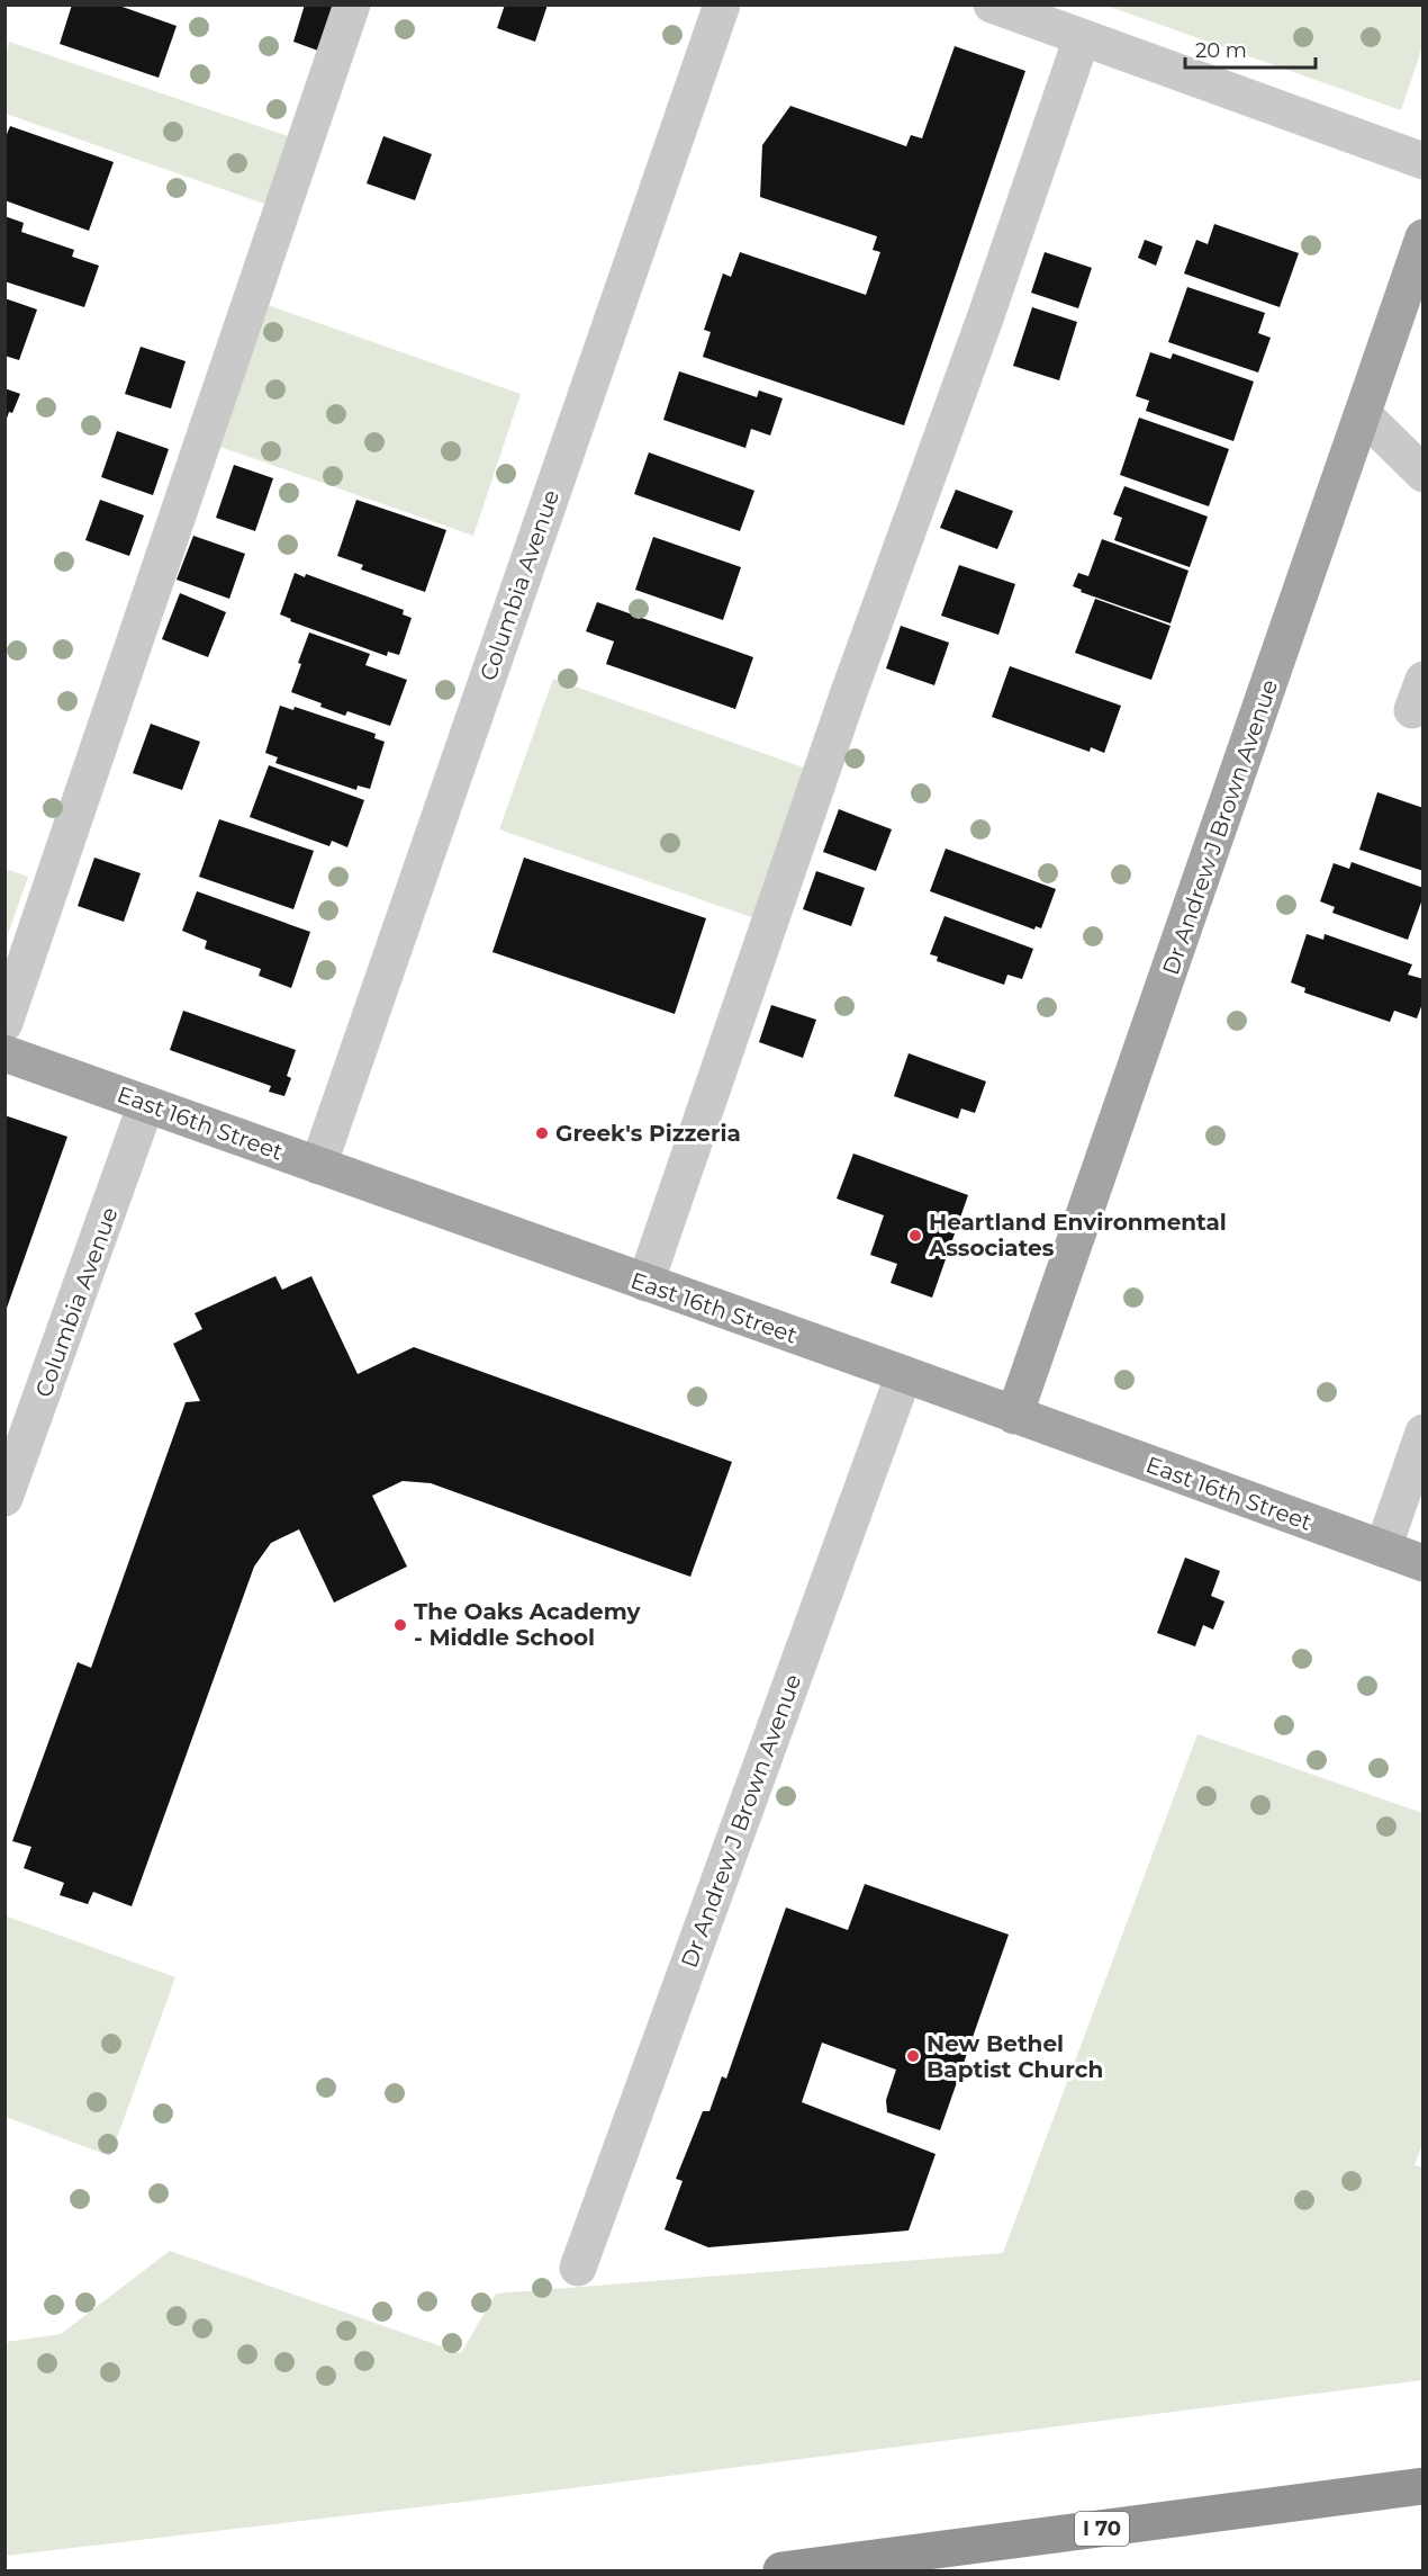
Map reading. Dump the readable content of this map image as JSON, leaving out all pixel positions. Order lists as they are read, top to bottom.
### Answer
{
  "streets": {
    "highway": ["I 70"],
    "main road": ["Dr Andrew J Brown Avenue", "East 16th Street"],
    "street": ["Columbia Avenue"]
  },
  "crossings": [
    ["Columbia Avenue", "East 16th Street"],
    ["Dr Andrew J Brown Avenue", "East 16th Street"]
  ],
  "places": [
    "Greek's Pizzeria",
    "Heartland Environmental Associates",
    "The Oaks Academy - Middle School",
    "New Bethel Baptist Church"
  ],
  "scale_bar": "20 m"
}
